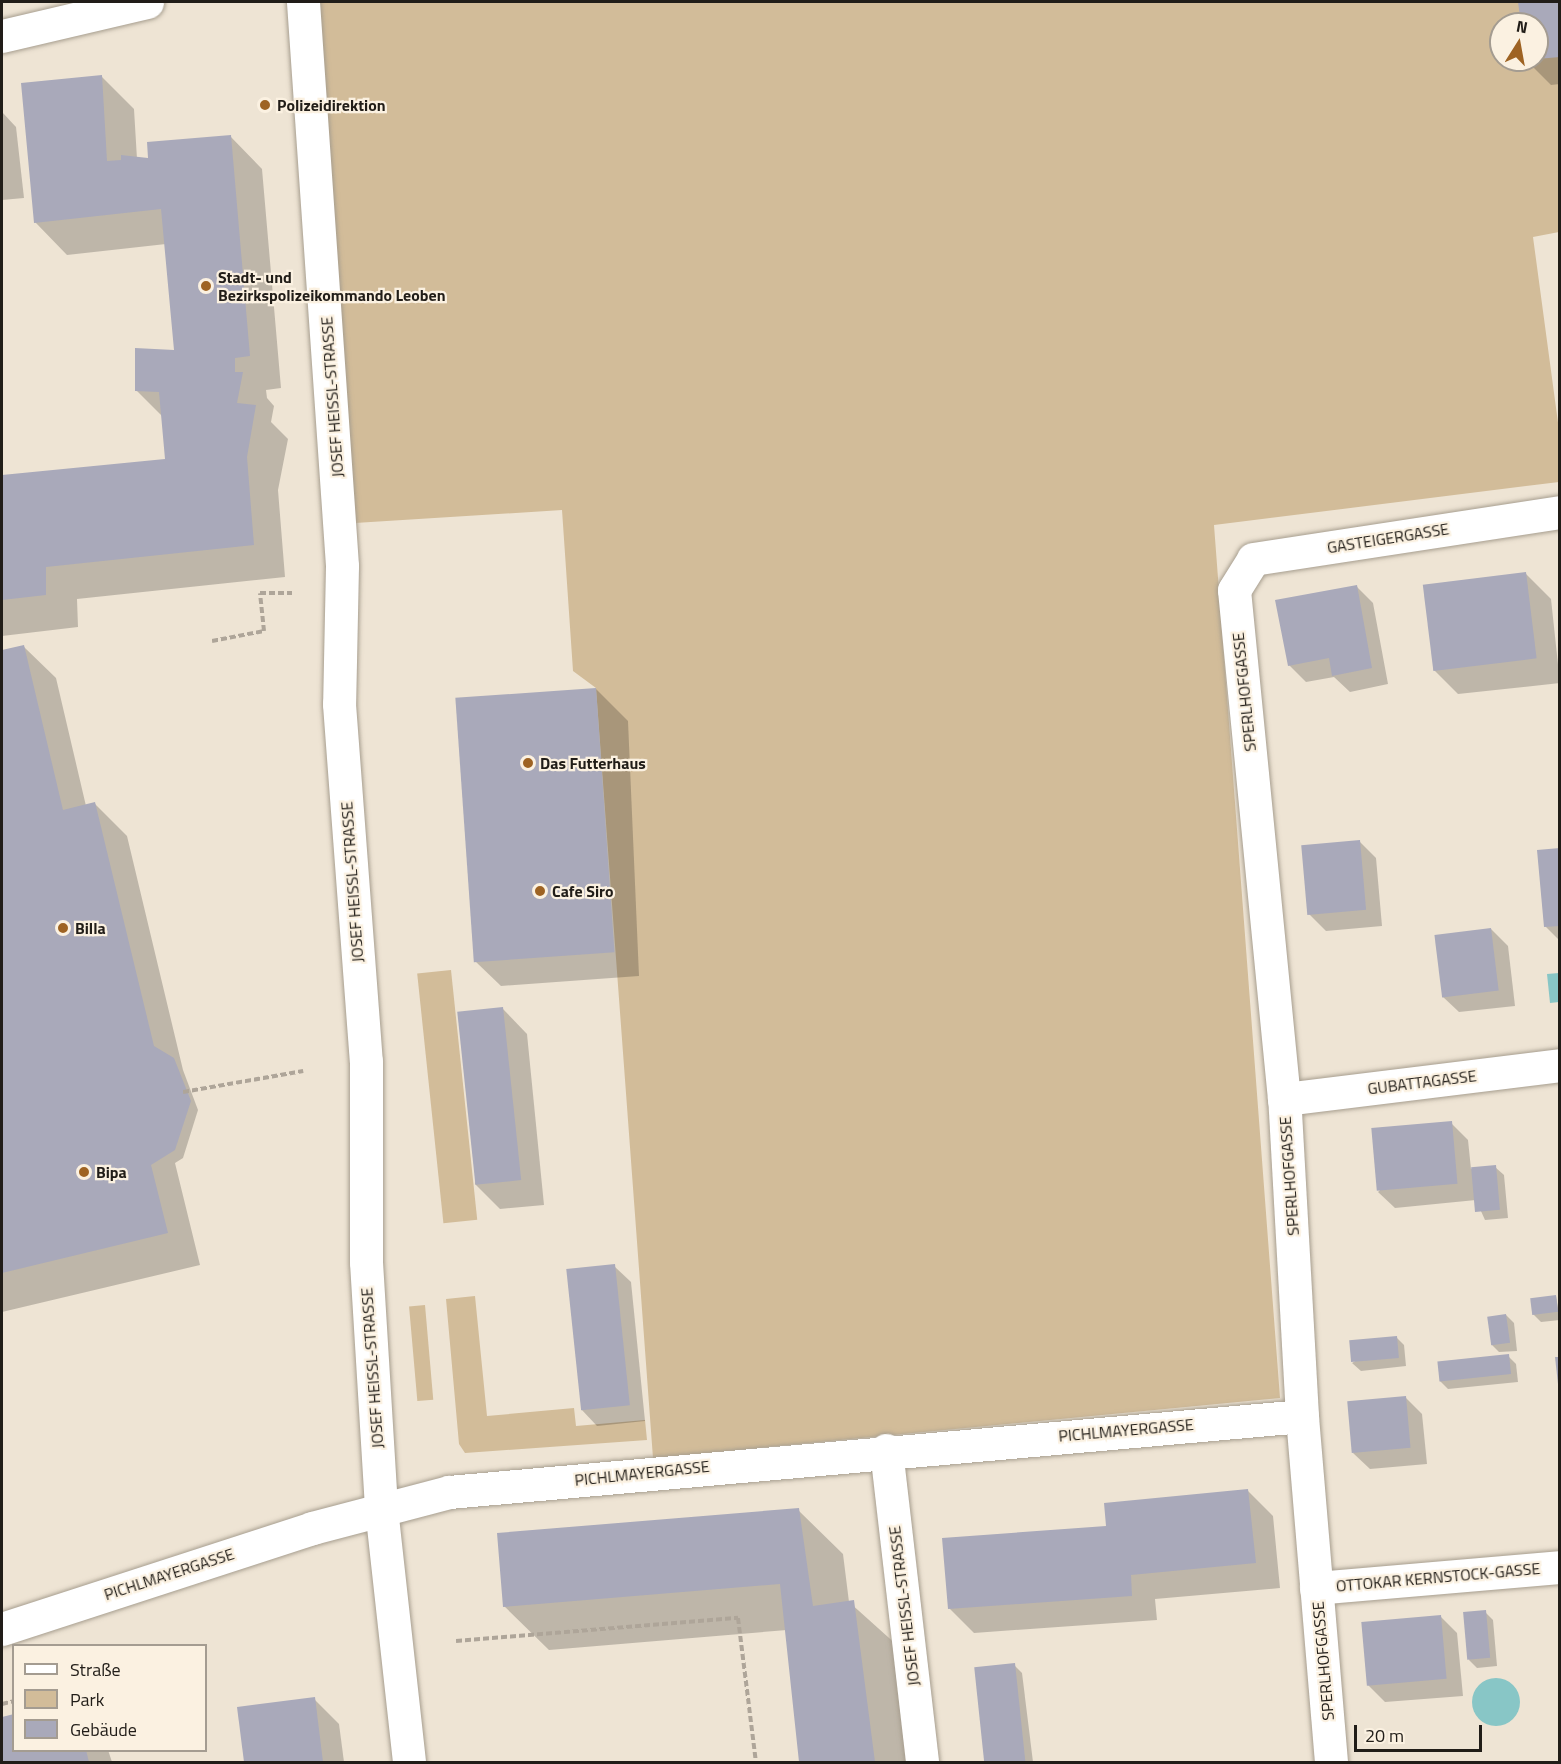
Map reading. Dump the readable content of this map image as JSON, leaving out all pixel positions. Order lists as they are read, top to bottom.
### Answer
{
  "streets": {
    "street": [
      "JOSEF HEISSL-STRASSE",
      "GASTEIGERGASSE",
      "SPERLHOFGASSE",
      "GUBATTAGASSE",
      "PICHLMAYERGASSE",
      "OTTOKAR KERNSTOCK-GASSE"
    ]
  },
  "crossings": [
    ["JOSEF HEISSL-STRASSE", "PICHLMAYERGASSE"],
    ["GASTEIGERGASSE", "SPERLHOFGASSE"],
    ["SPERLHOFGASSE", "GUBATTAGASSE"],
    ["SPERLHOFGASSE", "PICHLMAYERGASSE"],
    ["SPERLHOFGASSE", "OTTOKAR KERNSTOCK-GASSE"]
  ],
  "places": [
    "Polizeidirektion",
    "Stadt- und Bezirkspolizeikommando Leoben",
    "Das Futterhaus",
    "Cafe Siro",
    "Billa",
    "Bipa"
  ],
  "legend": ["Straße", "Park", "Gebäude"],
  "scale_bar": "20 m",
  "north": "top"
}
